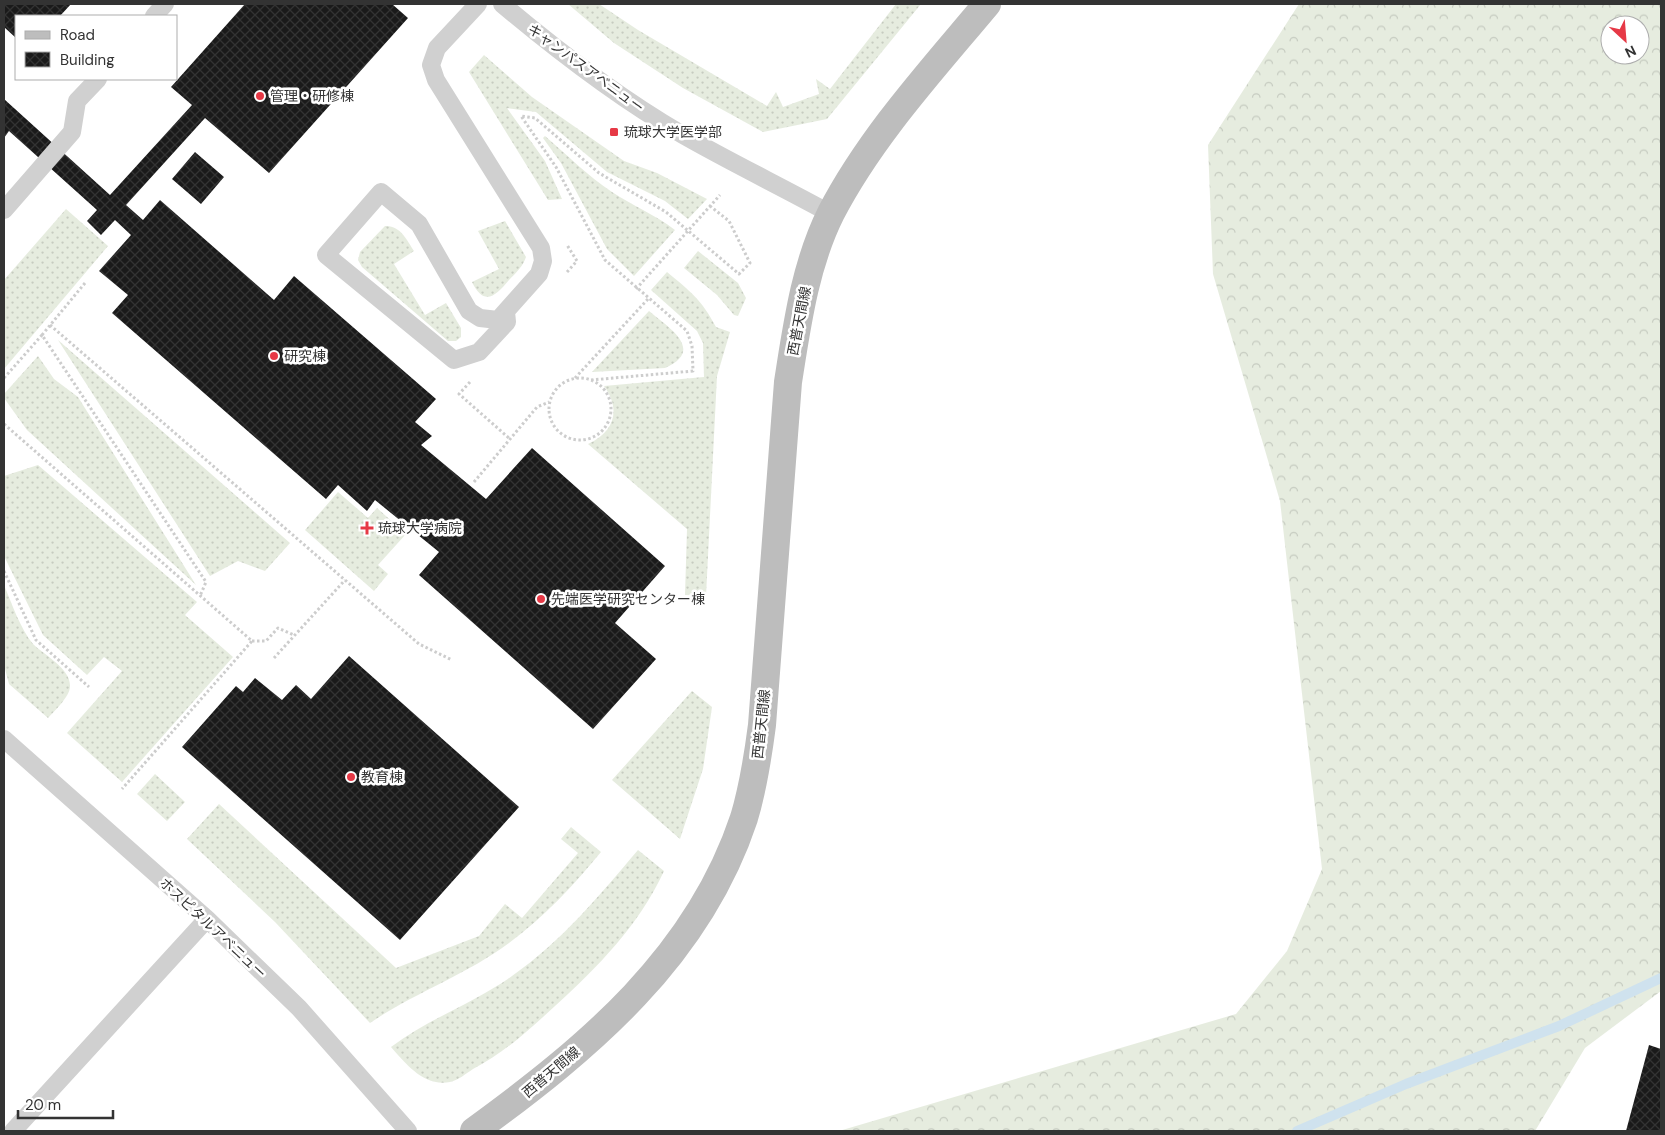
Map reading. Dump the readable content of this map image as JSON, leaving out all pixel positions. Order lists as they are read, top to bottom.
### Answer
{
  "streets": {
    "street": ["西普天間線"],
    "lane": ["キャンパスアベニュー", "ホスピタルアベニュー"]
  },
  "crossings": [
    ["キャンパスアベニュー", "西普天間線"]
  ],
  "places": {
    "other": [
      "管理・研修棟",
      "研究棟",
      "先端医学研究センター棟",
      "教育棟"
    ],
    "transit": ["琉球大学医学部"],
    "health": ["琉球大学病院"]
  },
  "legend": ["Road", "Building"],
  "scale_bar": "20 m",
  "north": "bottom right"
}
